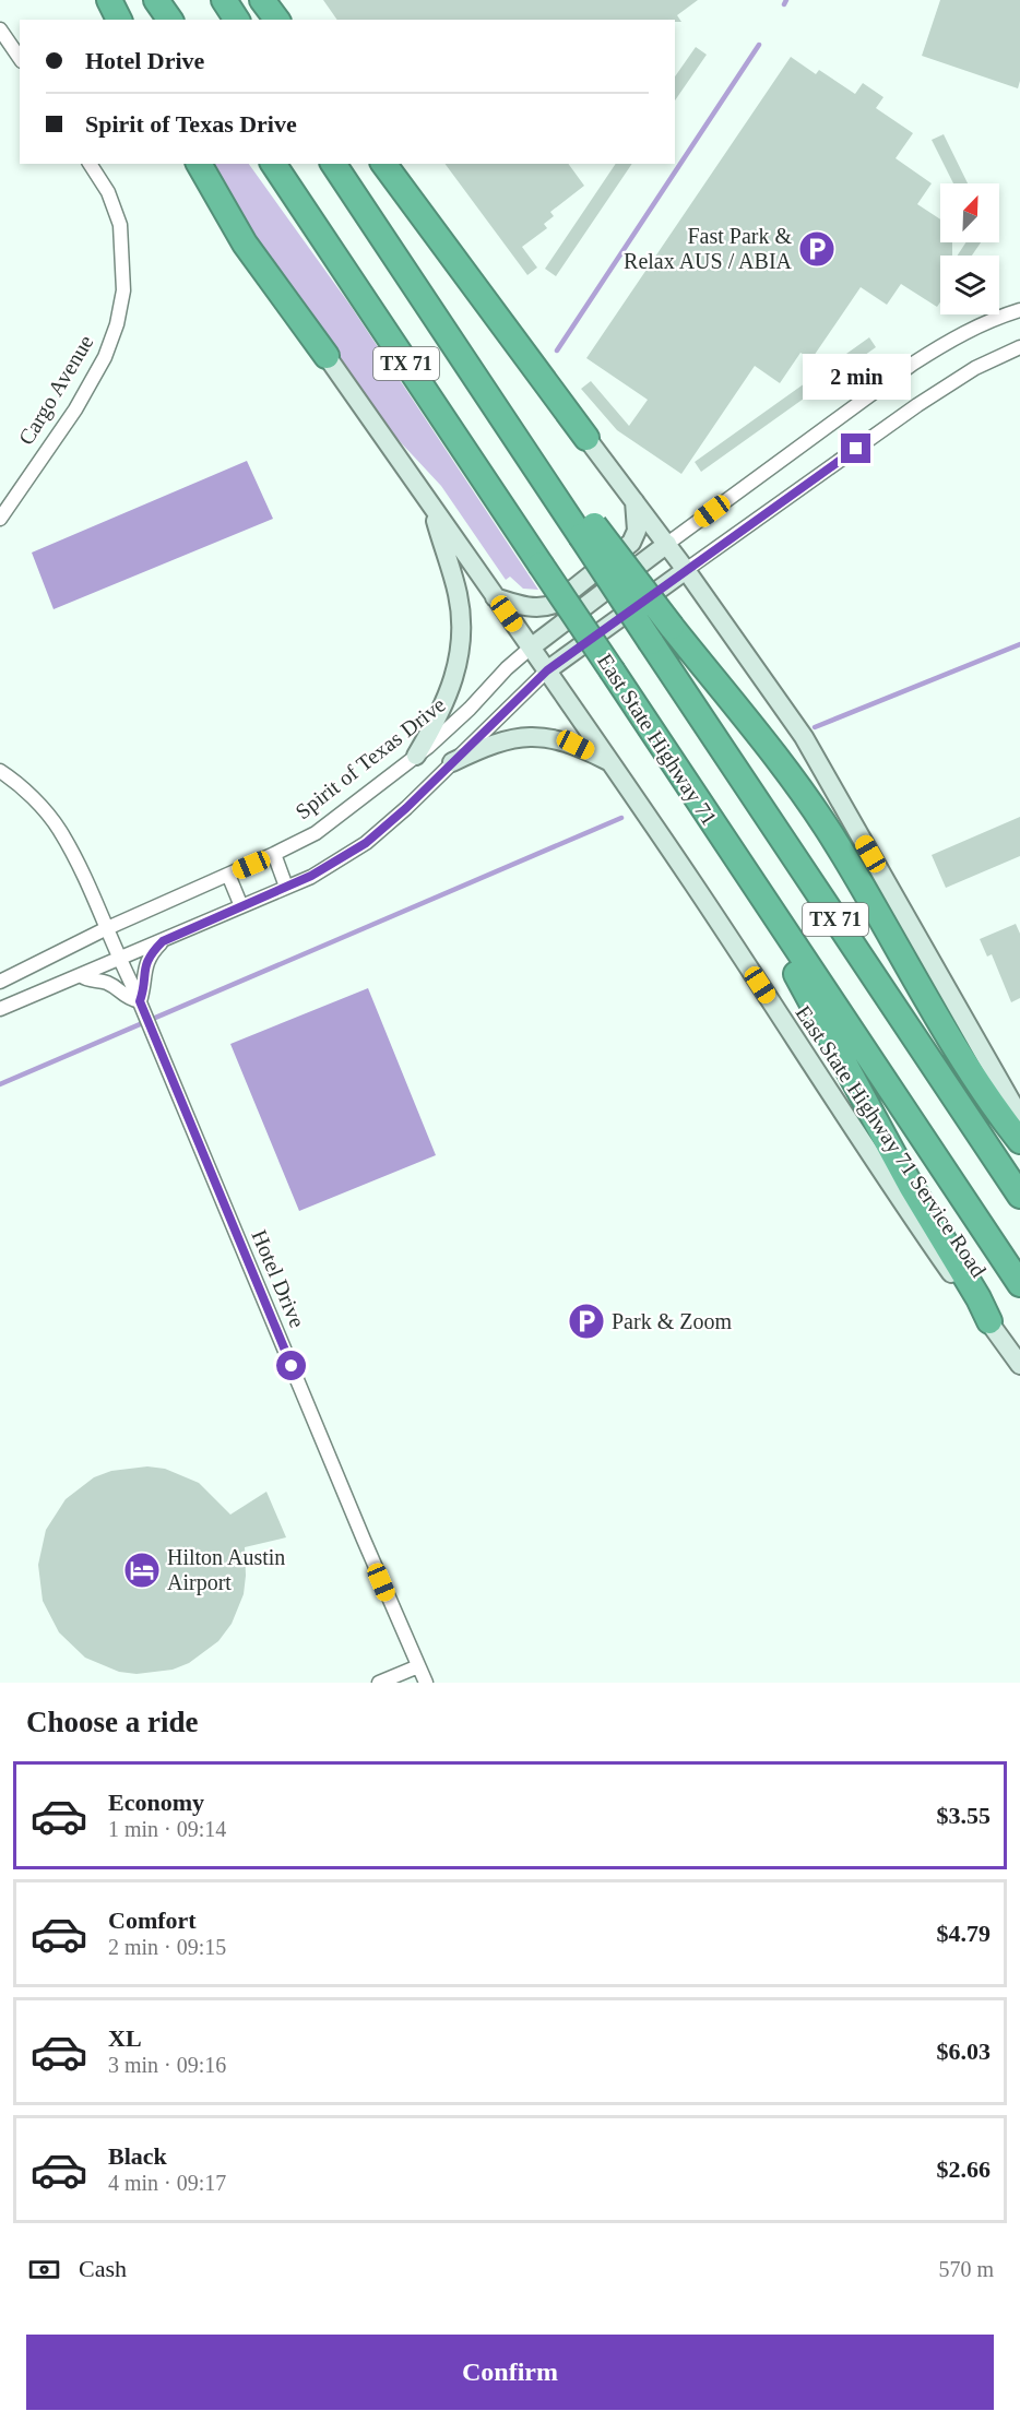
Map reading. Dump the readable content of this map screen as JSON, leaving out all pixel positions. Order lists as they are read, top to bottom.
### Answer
{
  "streets": {
    "highway": ["TX 71", "East State Highway 71"],
    "street": [
      "Cargo Avenue",
      "Spirit of Texas Drive",
      "East State Highway 71 Service Road",
      "Hotel Drive"
    ]
  },
  "crossings": [
    ["Spirit of Texas Drive", "East State Highway 71 Service Road"],
    ["Spirit of Texas Drive", "Hotel Drive"]
  ],
  "places": {
    "parking": ["Fast Park & Relax AUS / ABIA", "Park & Zoom"],
    "hotel": ["Hilton Austin Airport"]
  },
  "north": "top right",
  "page": {
    "banner": ["Hotel Drive", "Spirit of Texas Drive"],
    "bubble": "2 min",
    "heading": "Choose a ride",
    "list": [
      {
        "name": "Economy",
        "note": "1 min · 09:14",
        "value": "$3.55"
      },
      {
        "name": "Comfort",
        "note": "2 min · 09:15",
        "value": "$4.79"
      },
      {
        "name": "XL",
        "note": "3 min · 09:16",
        "value": "$6.03"
      },
      {
        "name": "Black",
        "note": "4 min · 09:17",
        "value": "$2.66"
      }
    ],
    "pay": ["Cash", "570 m"],
    "buttons": "Confirm"
  }
}
